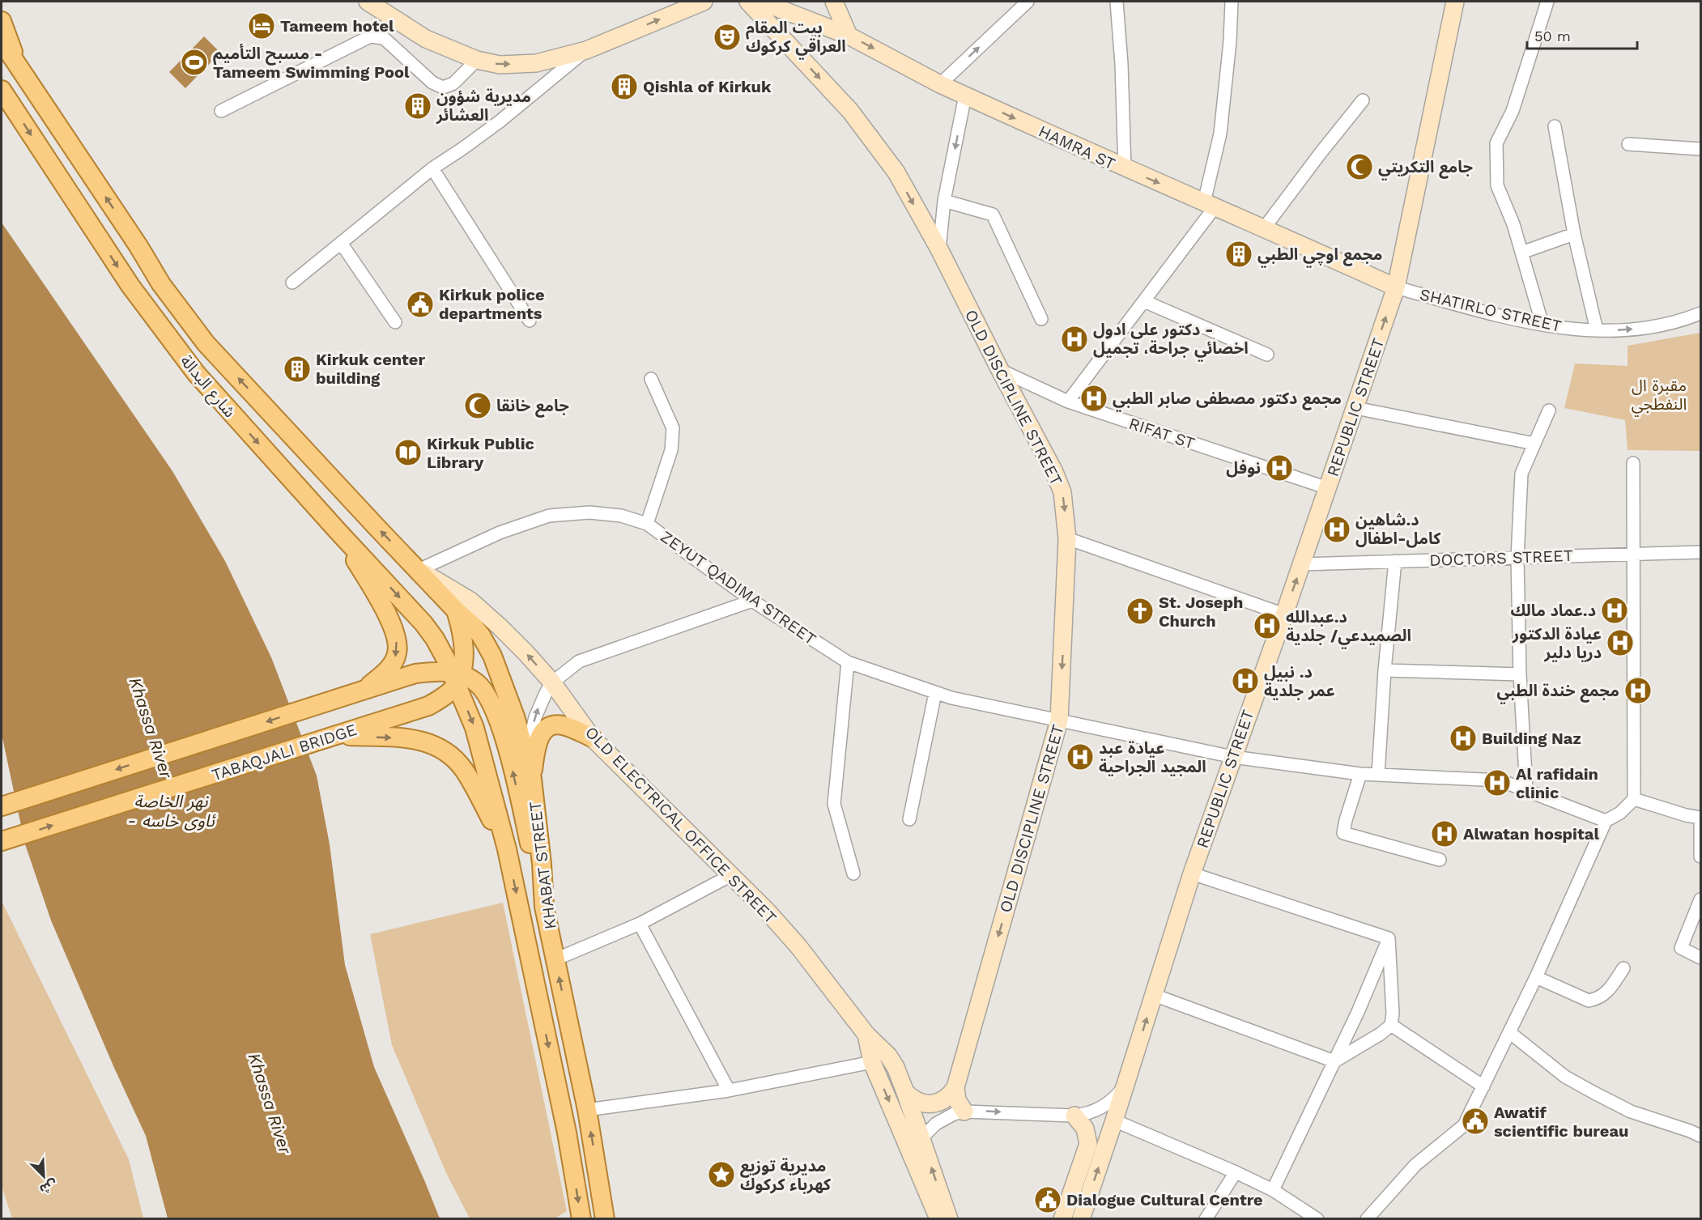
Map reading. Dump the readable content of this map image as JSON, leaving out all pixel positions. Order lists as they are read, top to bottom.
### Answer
{
  "streets": {
    "main road": ["شارع البدالة", "TABAQJALI BRIDGE", "KHABAT STREET"],
    "street": [
      "HAMRA ST",
      "SHATIRLO STREET",
      "OLD DISCIPLINE STREET",
      "REPUBLIC STREET",
      "RIFAT ST",
      "DOCTORS STREET",
      "ZEYUT QADIMA STREET",
      "OLD ELECTRICAL OFFICE STREET"
    ]
  },
  "crossings": [
    ["HAMRA ST", "SHATIRLO STREET"],
    ["HAMRA ST", "REPUBLIC STREET"],
    ["SHATIRLO STREET", "REPUBLIC STREET"],
    ["شارع البدالة", "ZEYUT QADIMA STREET"],
    ["شارع البدالة", "TABAQJALI BRIDGE"],
    ["شارع البدالة", "OLD ELECTRICAL OFFICE STREET"],
    ["شارع البدالة", "KHABAT STREET"],
    ["OLD DISCIPLINE STREET", "RIFAT ST"],
    ["OLD DISCIPLINE STREET", "ZEYUT QADIMA STREET"],
    ["REPUBLIC STREET", "RIFAT ST"],
    ["REPUBLIC STREET", "DOCTORS STREET"],
    ["REPUBLIC STREET", "ZEYUT QADIMA STREET"],
    ["ZEYUT QADIMA STREET", "OLD ELECTRICAL OFFICE STREET"],
    ["ZEYUT QADIMA STREET", "KHABAT STREET"],
    ["TABAQJALI BRIDGE", "KHABAT STREET"],
    ["OLD ELECTRICAL OFFICE STREET", "KHABAT STREET"]
  ],
  "one_way": ["HAMRA ST"],
  "water": ["Khassa River", "نهر الخاصة - ئاوی خاسە"],
  "parks": ["مقبرة ال النفطجي"],
  "places": {
    "hotel": ["Tameem hotel"],
    "theatre": ["بيت المقام العراقي كركوك"],
    "sports": ["مسبح التأميم - Tameem Swimming Pool"],
    "building": [
      "Qishla of Kirkuk",
      "مديرية شؤون العشائر",
      "مجمع اوچي الطبي",
      "Kirkuk center building"
    ],
    "mosque": ["جامع التكريتي", "جامع خانقا"],
    "public building": ["Kirkuk police departments", "Awatif scientific bureau", "Dialogue Cultural Centre"],
    "hospital": [
      "دكتور علي ادول - اخصائي جراحة، تجميل",
      "مجمع دكتور مصطفى صابر الطبي",
      "نوفل",
      "د.شاهين كامل-اطفال",
      "د.عماد مالك",
      "د.عبدالله الصميدعي/ جلدية",
      "عيادة الدكتور دريا دلير",
      "د. نبيل عمر جلدية",
      "مجمع خندة الطبي",
      "Building Naz",
      "عيادة عبد المجيد الجراحية",
      "Al rafidain clinic",
      "Alwatan hospital"
    ],
    "library": ["Kirkuk Public Library"],
    "church": ["St. Joseph Church"],
    "place": ["مديرية توزيع كهرباء كركوك"]
  },
  "scale_bar": "50 m",
  "north": "bottom right"
}
